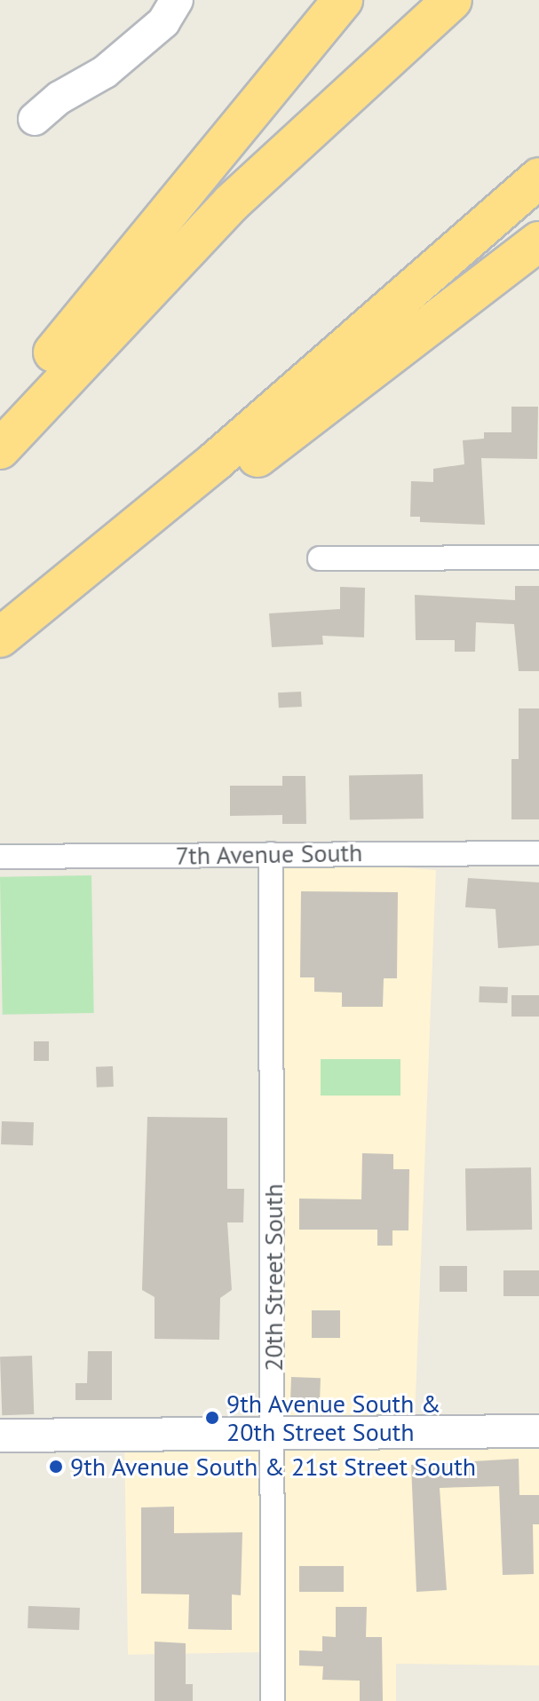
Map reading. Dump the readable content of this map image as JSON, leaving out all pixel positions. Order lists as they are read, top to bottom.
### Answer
{
  "streets": {
    "street": ["7th Avenue South", "20th Street South"]
  },
  "crossings": [
    ["7th Avenue South", "20th Street South"]
  ],
  "places": ["9th Avenue South & 20th Street South", "9th Avenue South & 21st Street South"]
}
